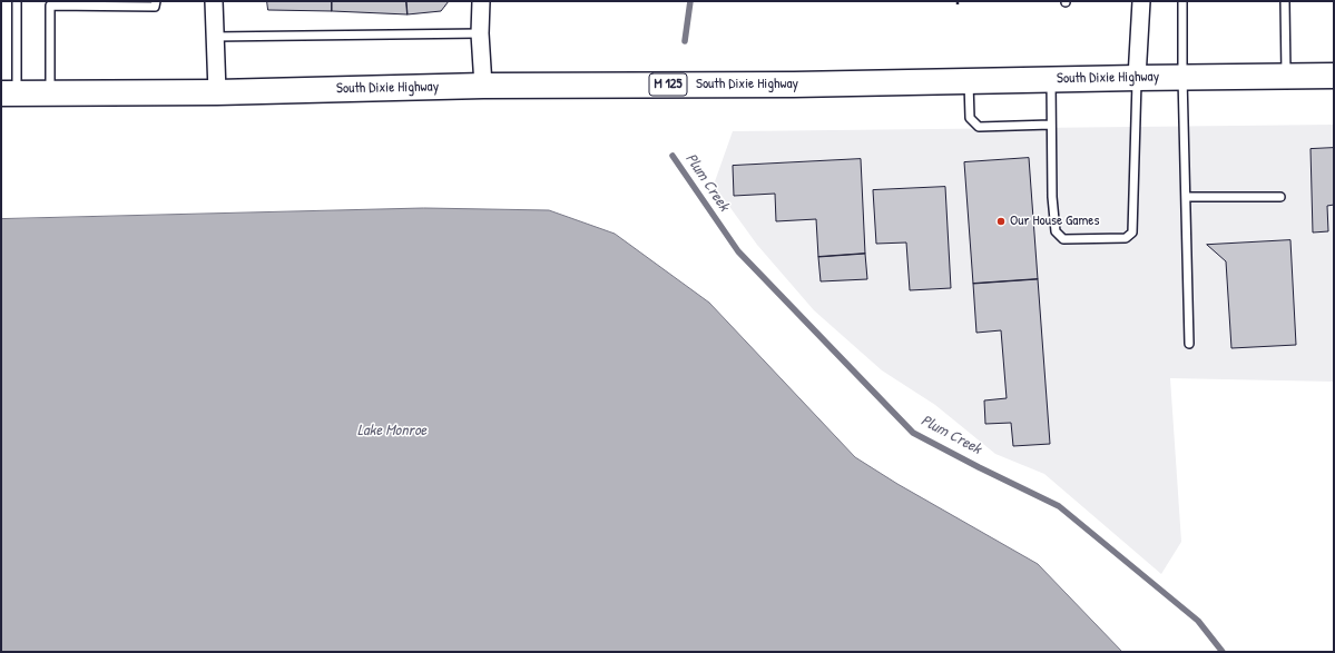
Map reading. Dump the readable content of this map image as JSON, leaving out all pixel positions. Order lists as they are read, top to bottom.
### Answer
{
  "streets": {
    "main road": ["South Dixie Highway", "M 125"]
  },
  "water": ["Plum Creek", "Lake Monroe"],
  "places": ["Our House Games"]
}
